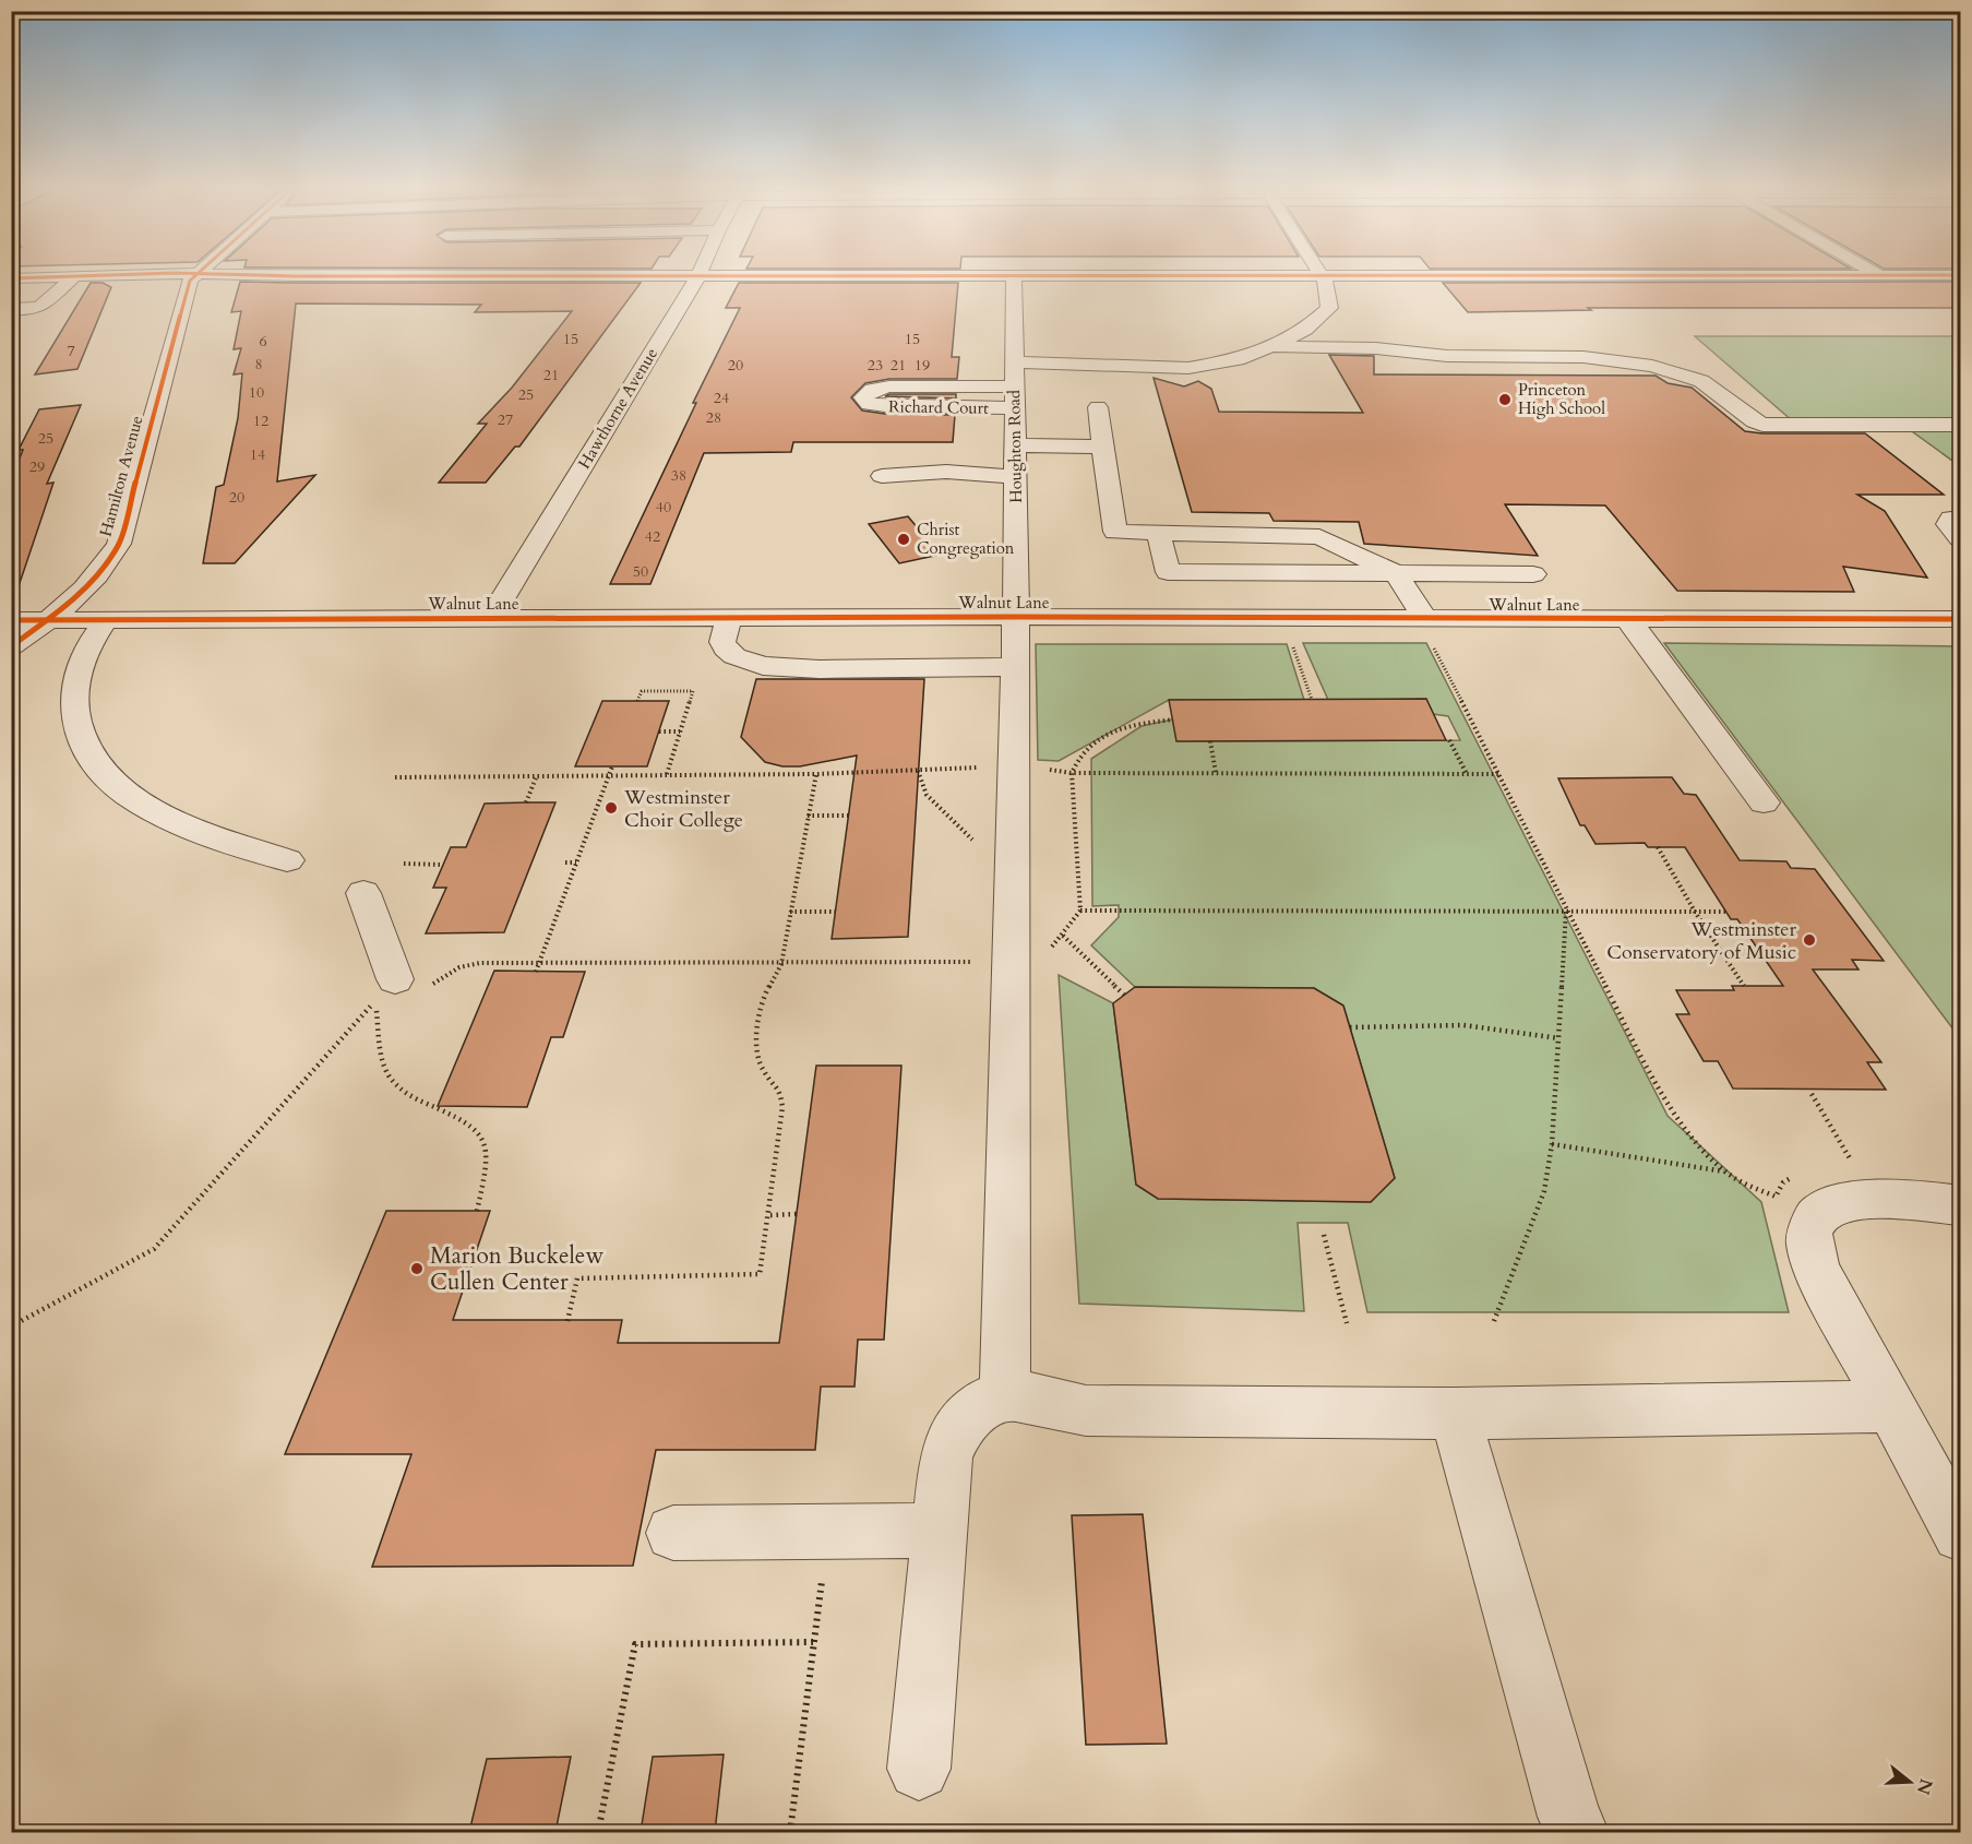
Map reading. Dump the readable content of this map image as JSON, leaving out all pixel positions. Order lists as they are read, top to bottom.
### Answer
{
  "streets": {
    "street": [
      "Richard Court",
      "Hawthorne Avenue",
      "Houghton Road",
      "Hamilton Avenue",
      "Walnut Lane"
    ]
  },
  "crossings": [
    ["Richard Court", "Houghton Road"],
    ["Hawthorne Avenue", "Walnut Lane"],
    ["Houghton Road", "Walnut Lane"],
    ["Hamilton Avenue", "Walnut Lane"]
  ],
  "places": [
    "Princeton High School",
    "Christ Congregation",
    "Westminster Choir College",
    "Westminster Conservatory of Music",
    "Marion Buckelew Cullen Center"
  ],
  "house_numbers": [
    "15",
    "15",
    "6",
    "7",
    "8",
    "20",
    "23",
    "21",
    "19",
    "21",
    "10",
    "25",
    "24",
    "28",
    "27",
    "12",
    "25",
    "14",
    "29",
    "38",
    "20",
    "40",
    "42",
    "50"
  ],
  "north": "right"
}
